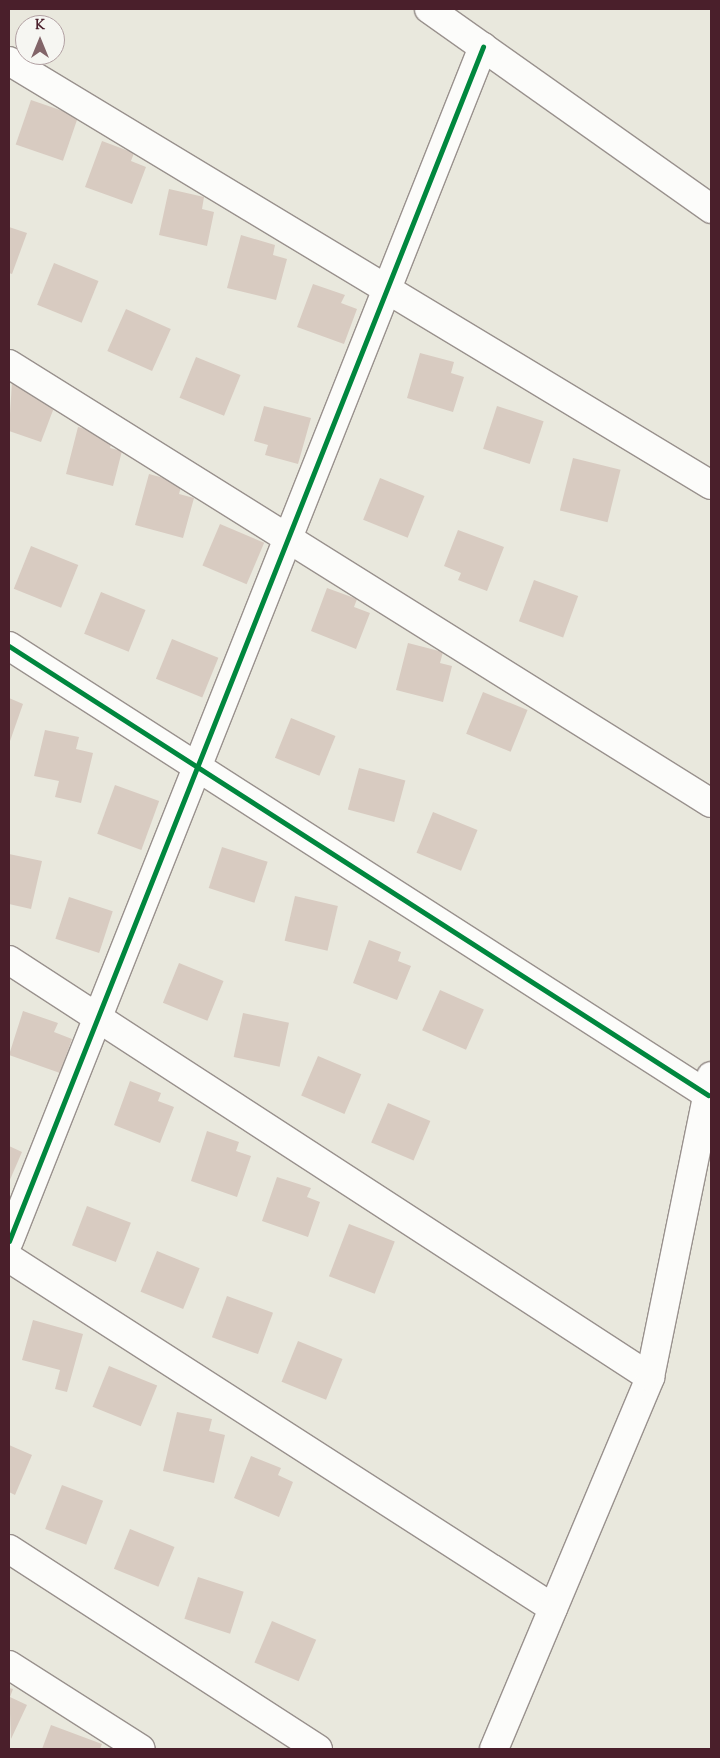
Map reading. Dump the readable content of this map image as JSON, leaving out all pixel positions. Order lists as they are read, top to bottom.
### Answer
{
  "north": "top"
}
